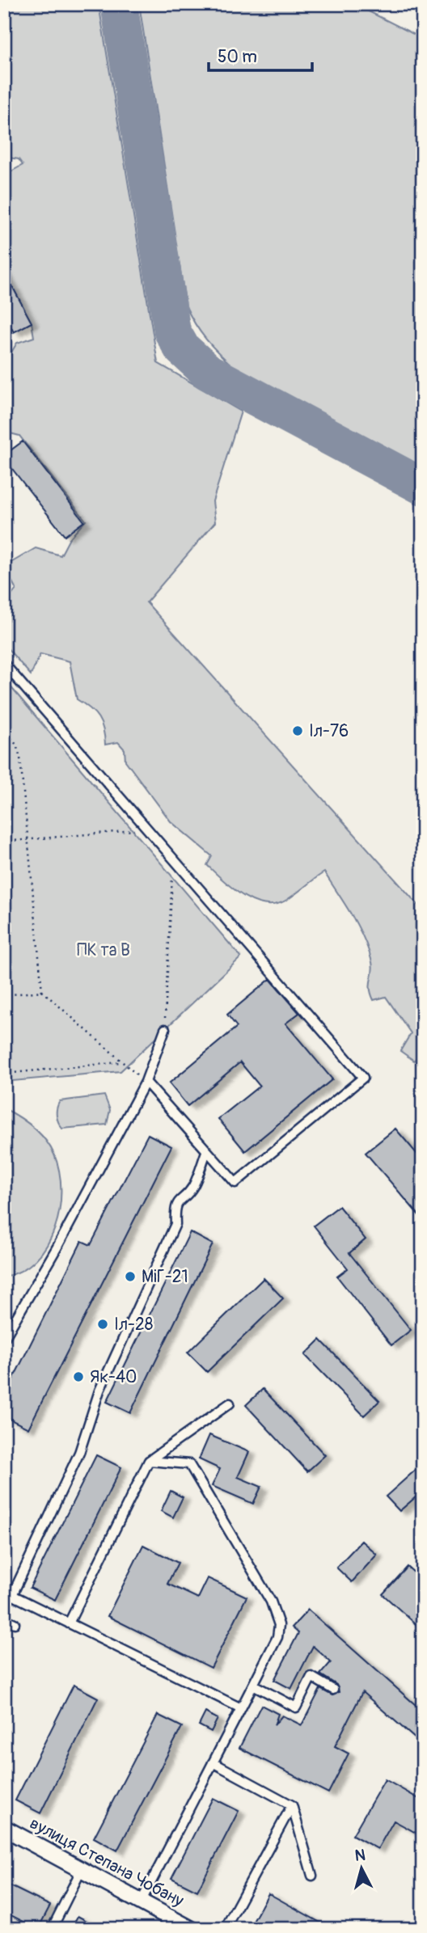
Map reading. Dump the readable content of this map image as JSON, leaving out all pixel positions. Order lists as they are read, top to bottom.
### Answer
{
  "streets": {
    "street": ["вулиця Степана Чобану"]
  },
  "parks": ["ПК та В"],
  "places": [
    "Іл-76",
    "МіГ-21",
    "Іл-28",
    "Як-40"
  ],
  "scale_bar": "50 m",
  "north": "top"
}
